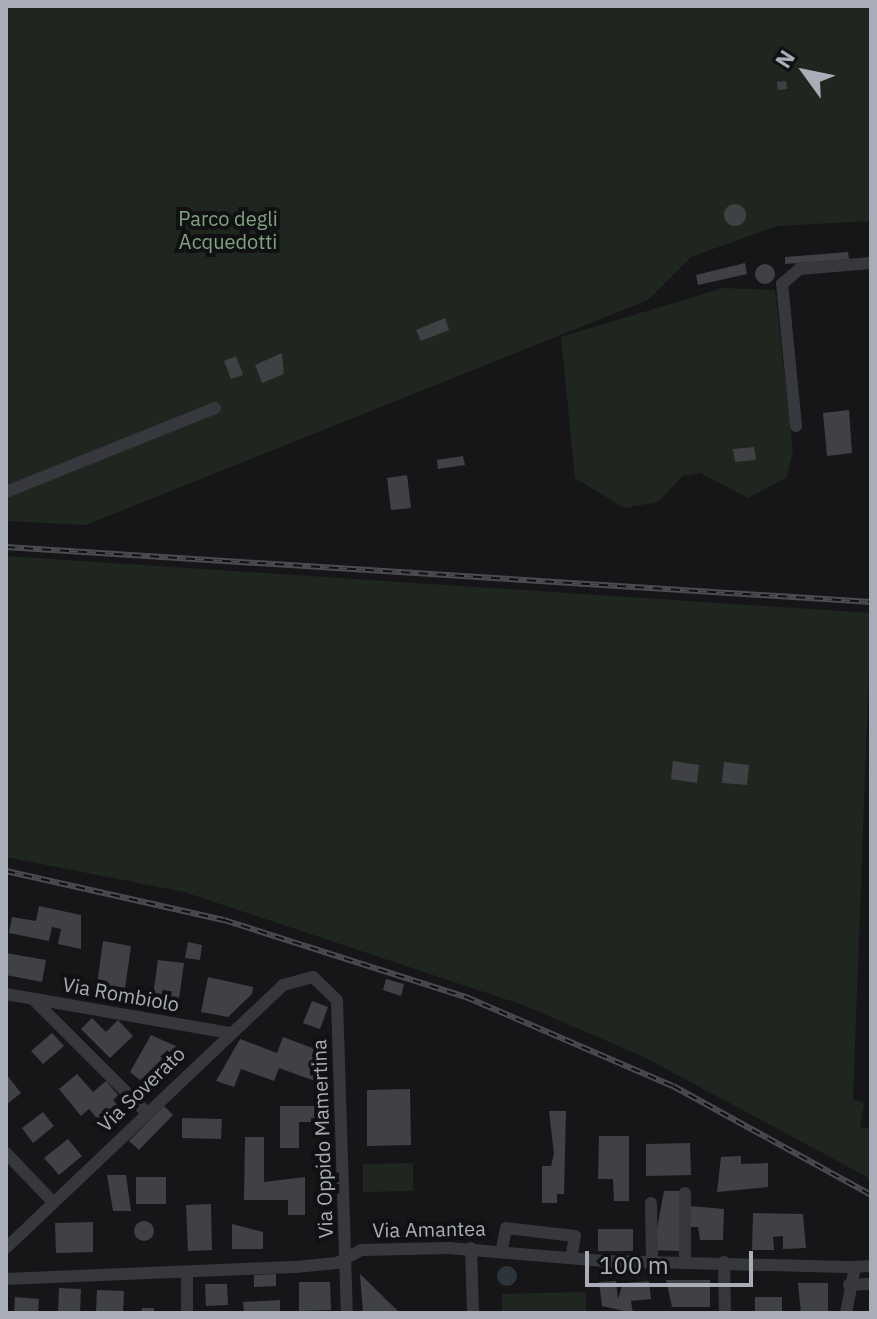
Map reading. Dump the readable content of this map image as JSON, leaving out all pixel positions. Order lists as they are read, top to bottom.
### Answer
{
  "streets": {
    "street": [
      "Via Rombiolo",
      "Via Soverato",
      "Via Oppido Mamertina",
      "Via Amantea"
    ]
  },
  "crossings": [
    ["Via Rombiolo", "Via Soverato"],
    ["Via Soverato", "Via Oppido Mamertina"],
    ["Via Oppido Mamertina", "Via Amantea"]
  ],
  "parks": ["Parco degli Acquedotti"],
  "scale_bar": "100 m",
  "north": "top left"
}
